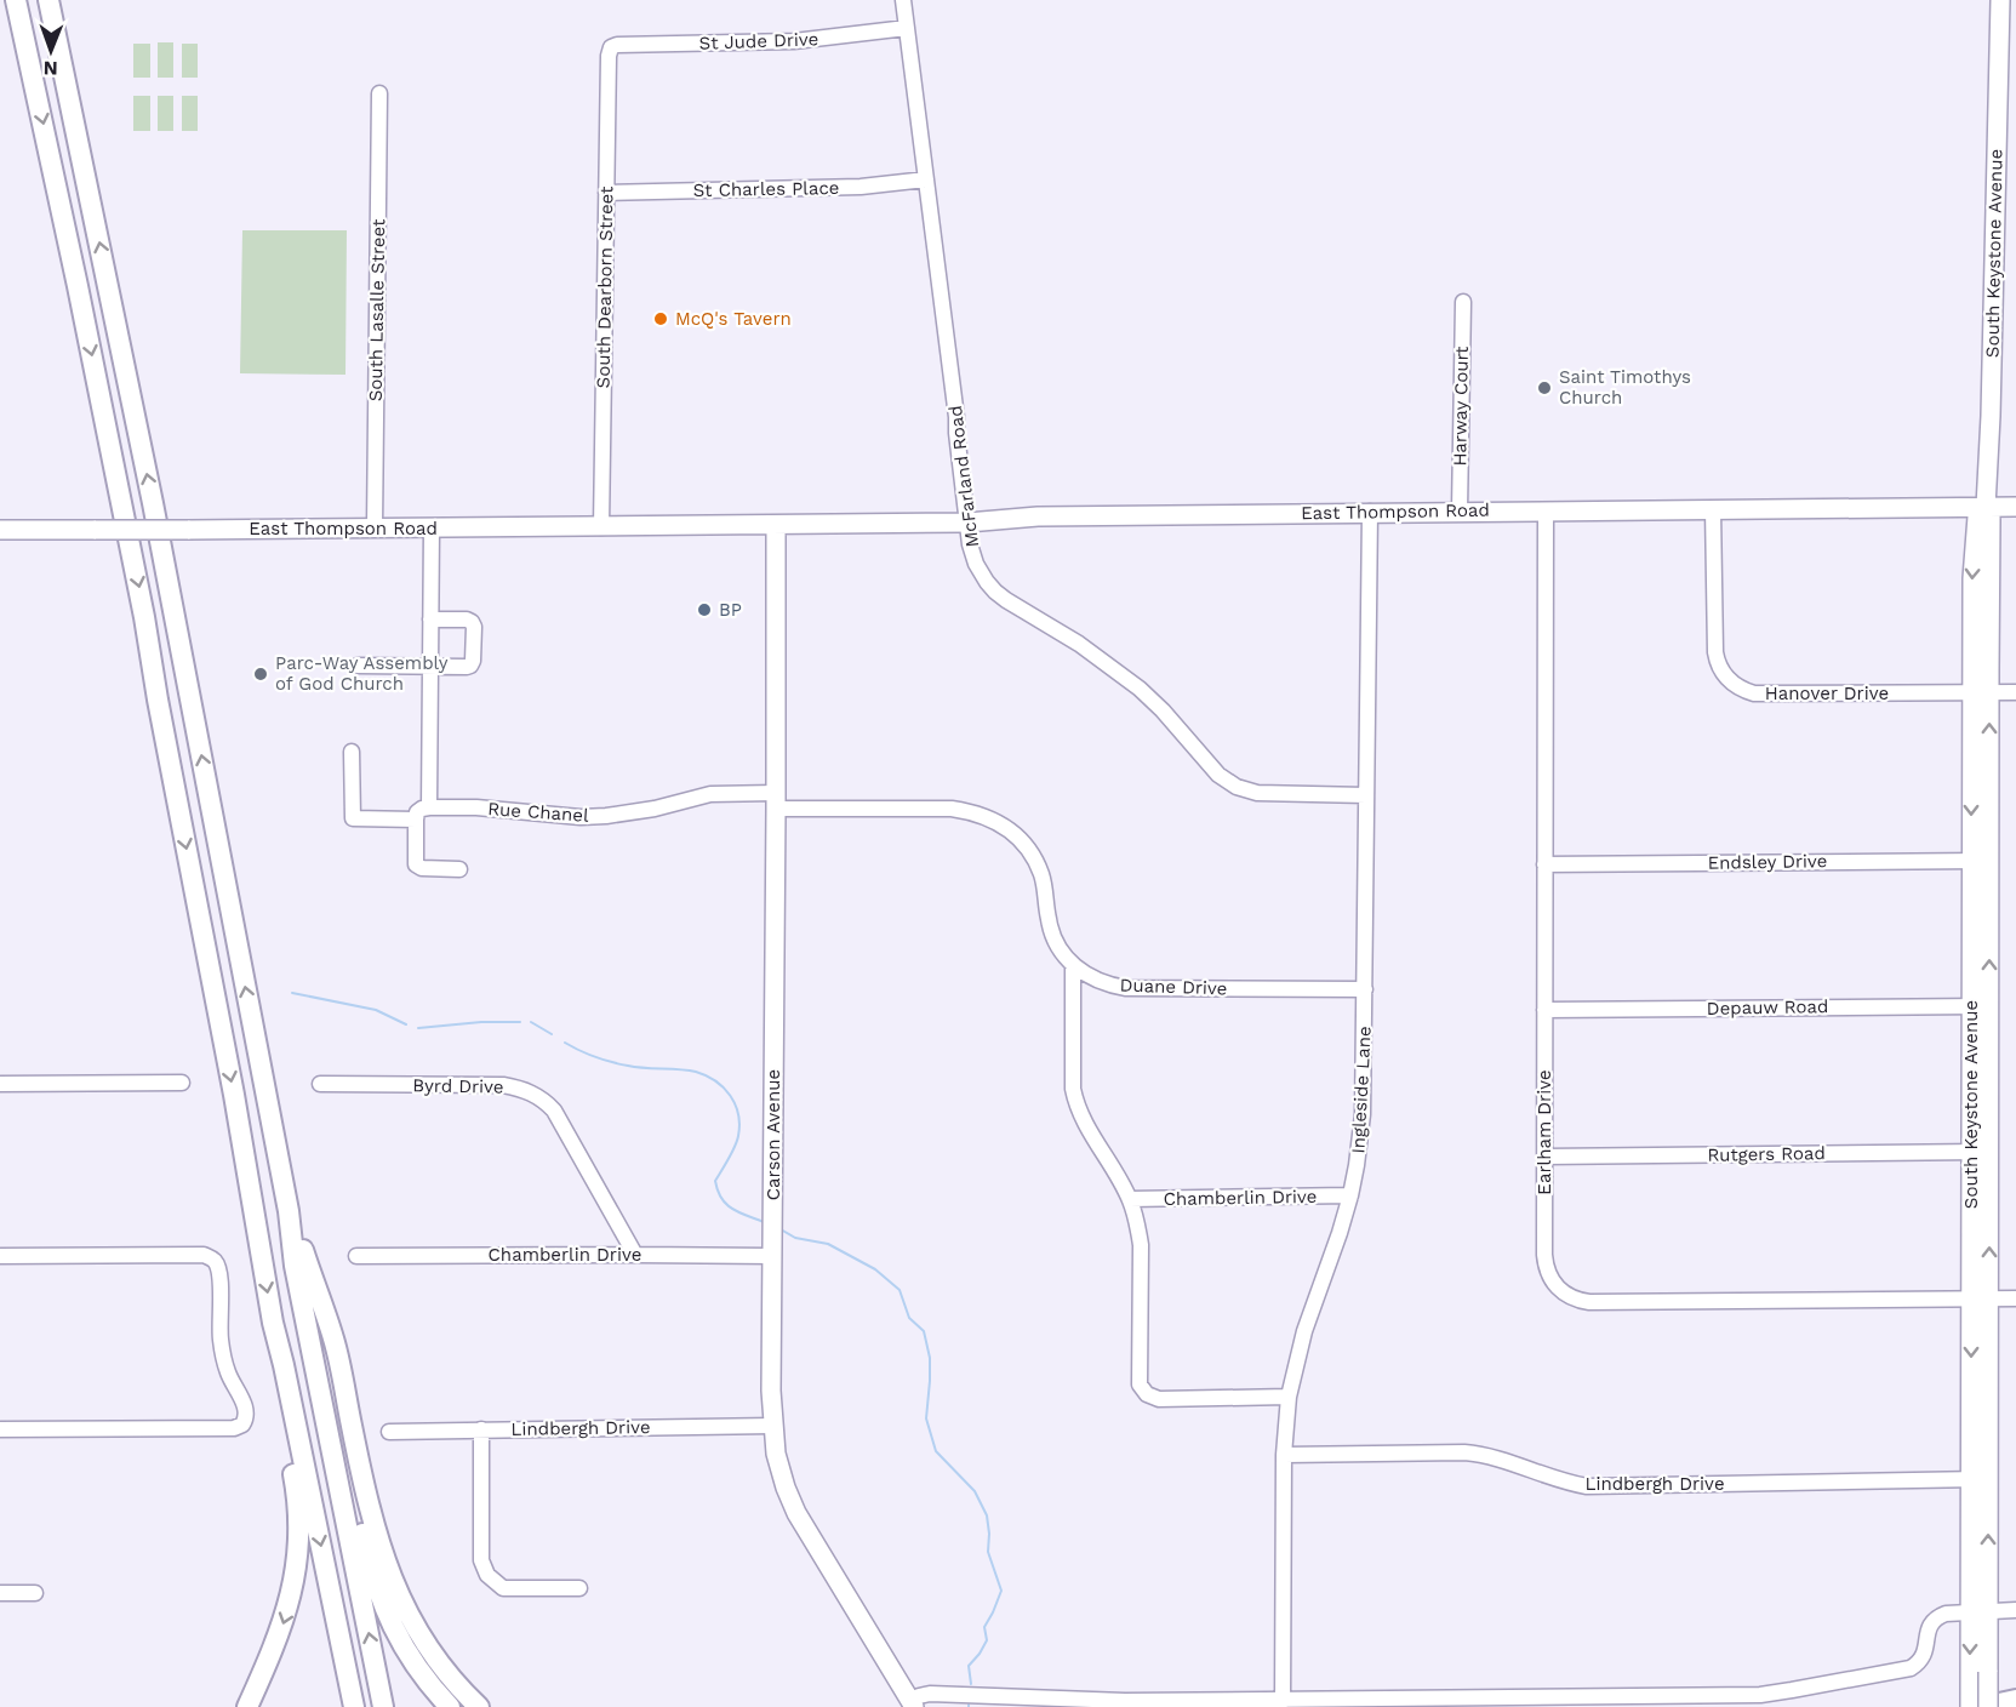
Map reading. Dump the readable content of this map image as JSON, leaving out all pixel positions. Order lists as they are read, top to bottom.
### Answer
{
  "streets": {
    "main road": ["South Keystone Avenue", "East Thompson Road", "Carson Avenue"],
    "street": [
      "St Jude Drive",
      "St Charles Place",
      "South Dearborn Street",
      "South Lasalle Street",
      "Harway Court",
      "McFarland Road",
      "Hanover Drive",
      "Rue Chanel",
      "Endsley Drive",
      "Duane Drive",
      "Depauw Road",
      "Byrd Drive",
      "Ingleside Lane",
      "Earlham Drive",
      "Rutgers Road",
      "Chamberlin Drive",
      "Lindbergh Drive"
    ]
  },
  "crossings": [
    ["St Jude Drive", "South Dearborn Street"],
    ["St Jude Drive", "McFarland Road"],
    ["St Charles Place", "South Dearborn Street"],
    ["St Charles Place", "McFarland Road"],
    ["South Keystone Avenue", "East Thompson Road"],
    ["South Keystone Avenue", "Hanover Drive"],
    ["South Keystone Avenue", "Endsley Drive"],
    ["South Keystone Avenue", "Depauw Road"],
    ["South Keystone Avenue", "Earlham Drive"],
    ["South Keystone Avenue", "Rutgers Road"],
    ["South Keystone Avenue", "Lindbergh Drive"],
    ["South Dearborn Street", "East Thompson Road"],
    ["South Lasalle Street", "East Thompson Road"],
    ["Harway Court", "East Thompson Road"],
    ["McFarland Road", "East Thompson Road"],
    ["McFarland Road", "Ingleside Lane"],
    ["East Thompson Road", "Hanover Drive"],
    ["East Thompson Road", "Ingleside Lane"],
    ["East Thompson Road", "Earlham Drive"],
    ["East Thompson Road", "Carson Avenue"],
    ["Rue Chanel", "Duane Drive"],
    ["Rue Chanel", "Carson Avenue"],
    ["Endsley Drive", "Earlham Drive"],
    ["Duane Drive", "Ingleside Lane"],
    ["Duane Drive", "Carson Avenue"],
    ["Depauw Road", "Earlham Drive"],
    ["Byrd Drive", "Chamberlin Drive"],
    ["Ingleside Lane", "Chamberlin Drive"],
    ["Ingleside Lane", "Lindbergh Drive"],
    ["Earlham Drive", "Rutgers Road"],
    ["Carson Avenue", "Chamberlin Drive"],
    ["Carson Avenue", "Lindbergh Drive"]
  ],
  "places": [
    "McQ's Tavern",
    "Saint Timothys Church",
    "BP",
    "Parc-Way Assembly of God Church"
  ],
  "north": "bottom"
}
